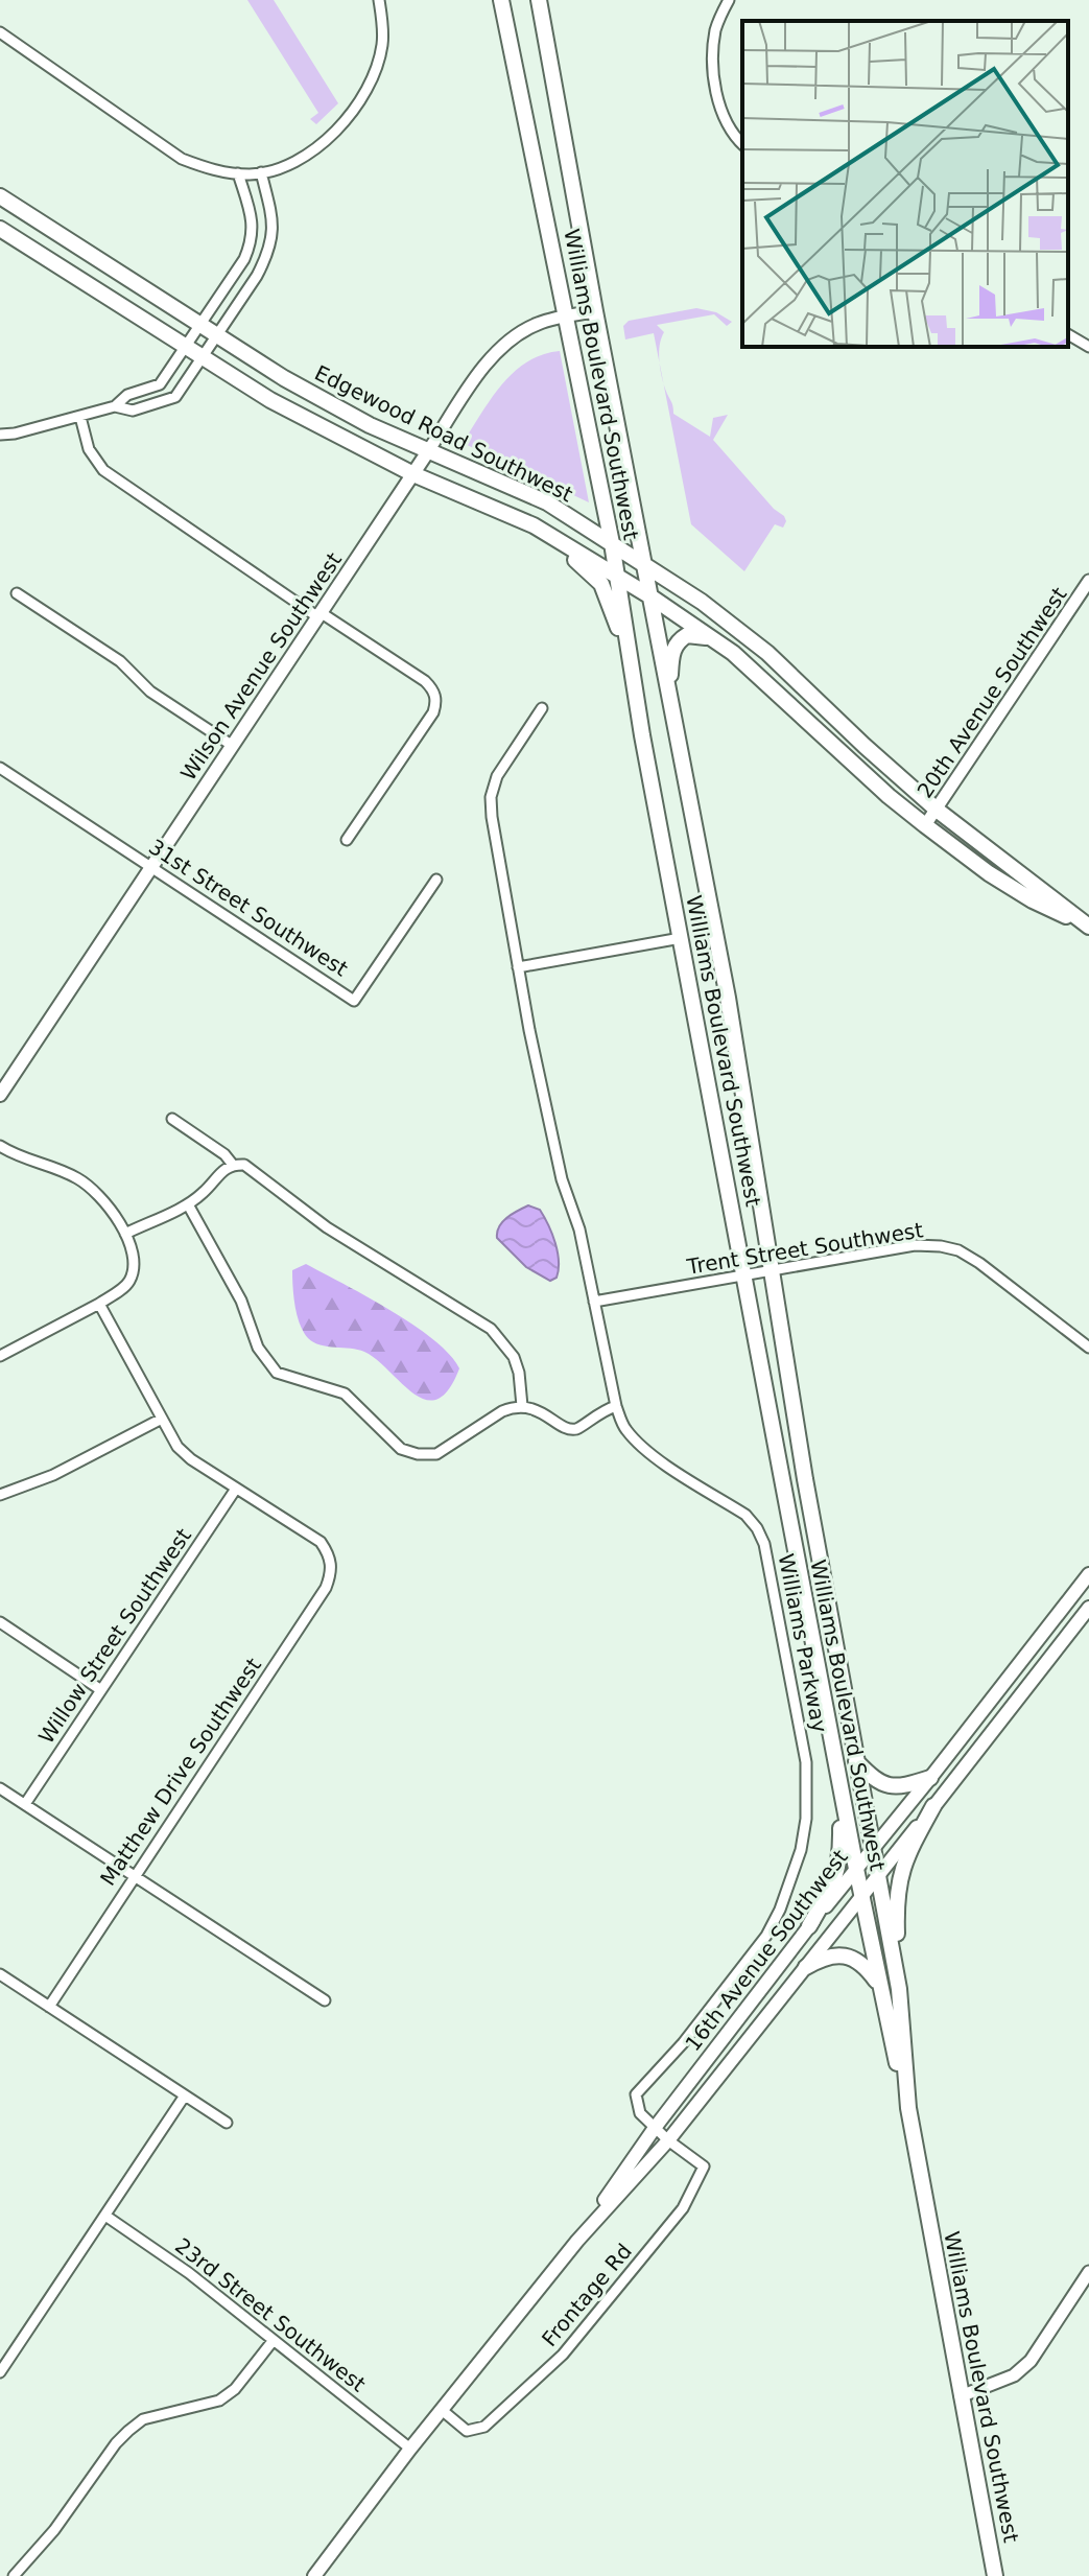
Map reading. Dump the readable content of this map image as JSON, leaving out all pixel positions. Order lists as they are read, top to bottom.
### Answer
{
  "streets": {
    "main road": [
      "Williams Boulevard Southwest",
      "Edgewood Road Southwest",
      "Wilson Avenue Southwest",
      "16th Avenue Southwest"
    ],
    "street": [
      "20th Avenue Southwest",
      "31st Street Southwest",
      "Trent Street Southwest",
      "Willow Street Southwest",
      "Williams Parkway",
      "Matthew Drive Southwest",
      "Frontage Rd",
      "23rd Street Southwest"
    ]
  },
  "crossings": [
    ["Williams Boulevard Southwest", "Edgewood Road Southwest"],
    ["Williams Boulevard Southwest", "Wilson Avenue Southwest"],
    ["Williams Boulevard Southwest", "Trent Street Southwest"],
    ["Williams Boulevard Southwest", "16th Avenue Southwest"],
    ["Edgewood Road Southwest", "Wilson Avenue Southwest"],
    ["Edgewood Road Southwest", "20th Avenue Southwest"],
    ["Wilson Avenue Southwest", "31st Street Southwest"],
    ["Trent Street Southwest", "Williams Parkway"],
    ["Willow Street Southwest", "Matthew Drive Southwest"],
    ["Williams Parkway", "16th Avenue Southwest"],
    ["Williams Parkway", "Frontage Rd"],
    ["16th Avenue Southwest", "Frontage Rd"],
    ["16th Avenue Southwest", "23rd Street Southwest"]
  ]
}
